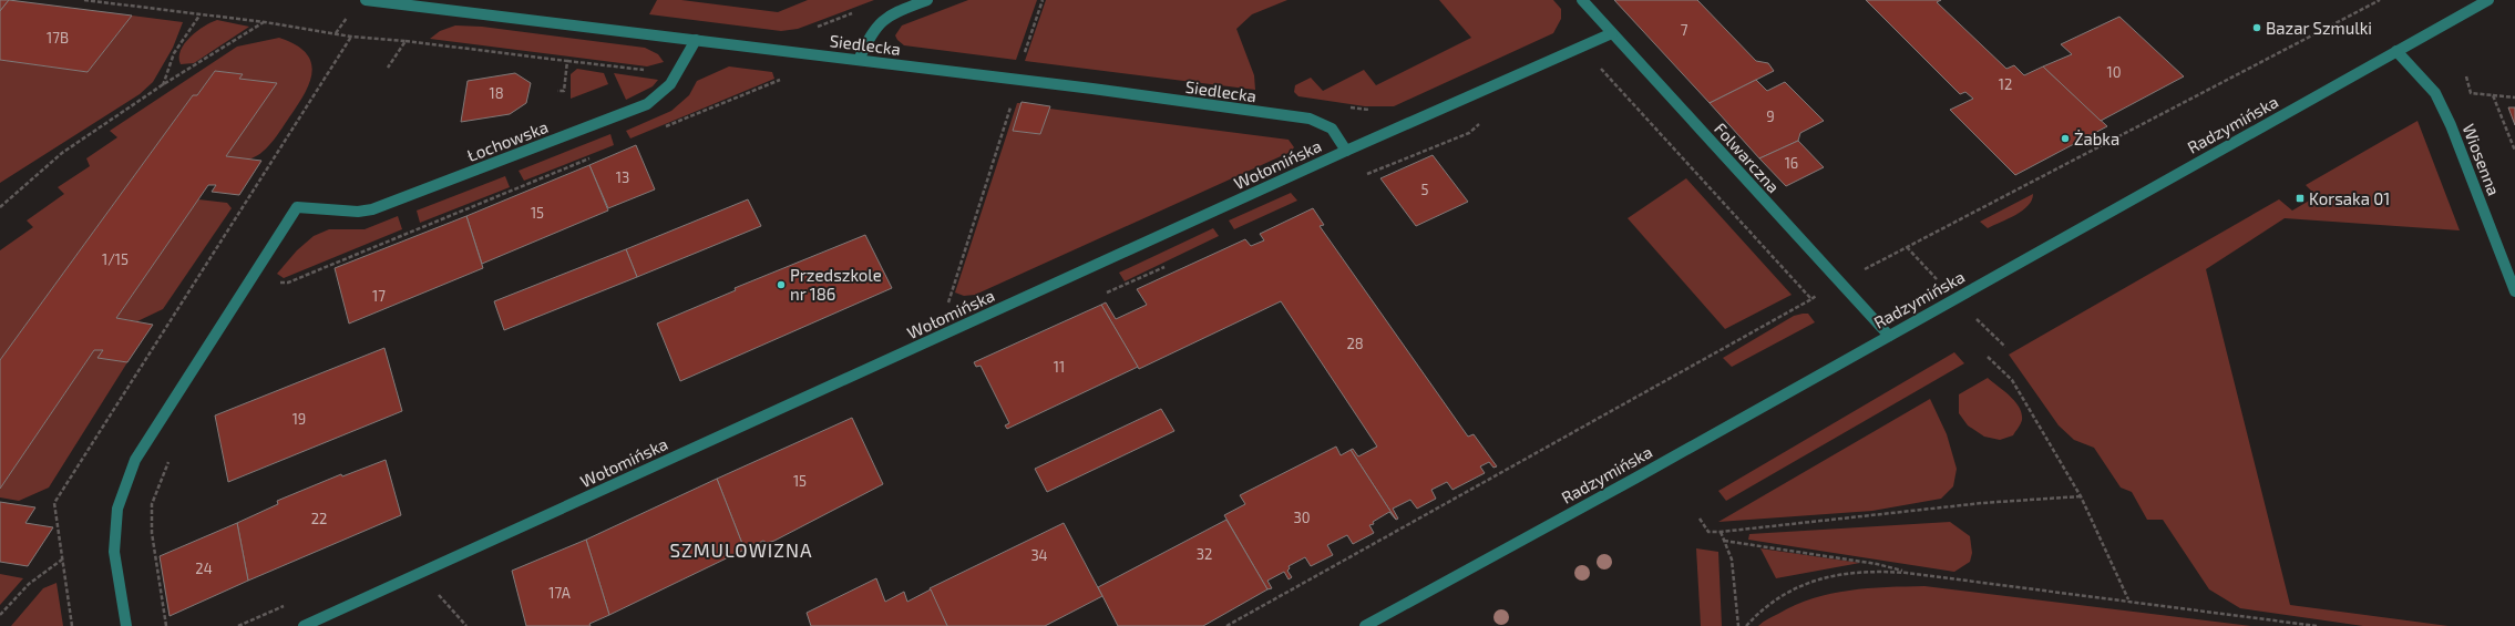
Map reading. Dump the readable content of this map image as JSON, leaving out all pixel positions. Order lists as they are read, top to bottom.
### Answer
{
  "streets": {
    "street": [
      "Siedlecka",
      "Radzymińska",
      "Łochowska",
      "Folwarczna",
      "Wiosenna",
      "Wołomińska"
    ]
  },
  "crossings": [
    ["Siedlecka", "Łochowska"],
    ["Siedlecka", "Wołomińska"],
    ["Radzymińska", "Folwarczna"],
    ["Radzymińska", "Wiosenna"],
    ["Folwarczna", "Wołomińska"]
  ],
  "districts": ["SZMULOWIZNA"],
  "places": {
    "other": ["Bazar Szmulki", "Żabka", "Przedszkole nr 186"],
    "transit": ["Korsaka 01"]
  },
  "house_numbers": [
    "7",
    "17B",
    "10",
    "12",
    "18",
    "9",
    "16",
    "13",
    "5",
    "15",
    "1/15",
    "17",
    "28",
    "11",
    "19",
    "15",
    "30",
    "22",
    "32",
    "34",
    "24",
    "17A"
  ]
}
